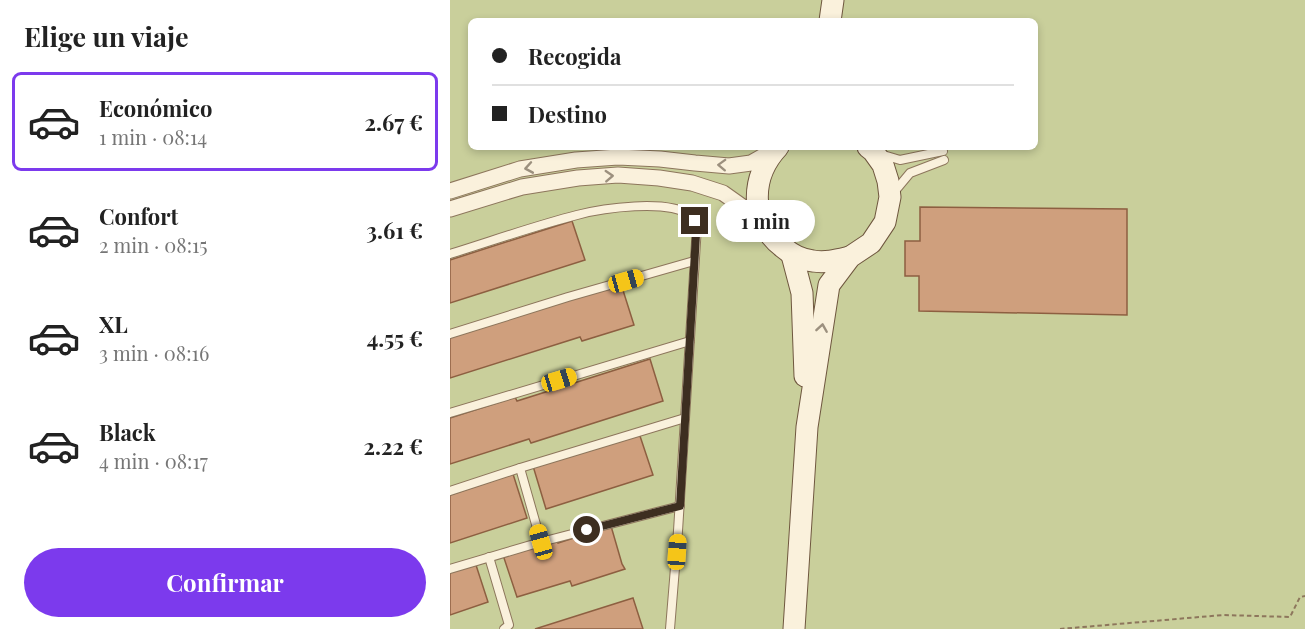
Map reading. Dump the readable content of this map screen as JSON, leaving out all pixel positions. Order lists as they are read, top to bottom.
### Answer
{
  "page": {
    "heading": "Elige un viaje",
    "banner": ["Recogida", "Destino"],
    "list": [
      {
        "name": "Económico",
        "note": "1 min · 08:14",
        "value": "2.67 €"
      },
      {
        "name": "Confort",
        "note": "2 min · 08:15",
        "value": "3.61 €"
      },
      {
        "name": "XL",
        "note": "3 min · 08:16",
        "value": "4.55 €"
      },
      {
        "name": "Black",
        "note": "4 min · 08:17",
        "value": "2.22 €"
      }
    ],
    "bubble": "1 min",
    "buttons": "Confirmar"
  }
}
